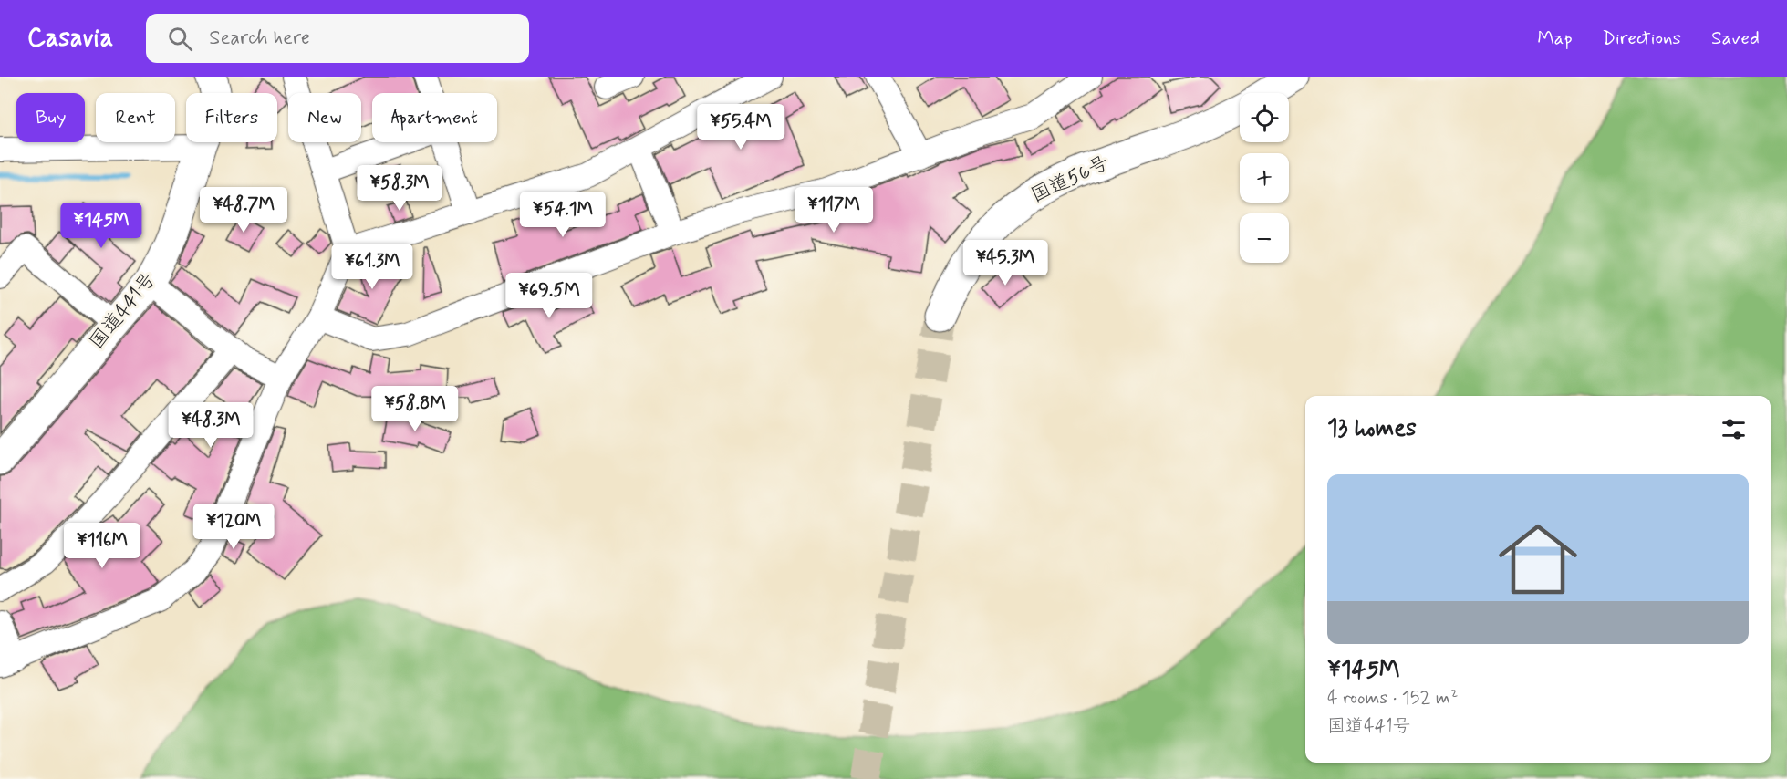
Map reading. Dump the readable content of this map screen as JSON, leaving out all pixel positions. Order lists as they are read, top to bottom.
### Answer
{
  "streets": {
    "highway": ["国道56号", "国道441号"]
  },
  "page": {
    "header": "Casavia",
    "search": "Search here",
    "nav": ["Map", "Directions", "Saved"],
    "map_buttons": ["+", "−"],
    "chip": [
      "Buy",
      "Rent",
      "Filters",
      "New",
      "Apartment"
    ],
    "price": [
      "¥55.4M",
      "¥58.3M",
      "¥48.7M",
      "¥117M",
      "¥54.1M",
      "¥145M",
      "¥45.3M",
      "¥61.3M",
      "¥69.5M",
      "¥58.8M",
      "¥48.3M",
      "¥120M",
      "¥116M"
    ],
    "heading": "13 homes",
    "list": [
      {
        "name": "¥145M",
        "note": "4 rooms · 152 m² · 国道441号"
      }
    ]
  }
}
